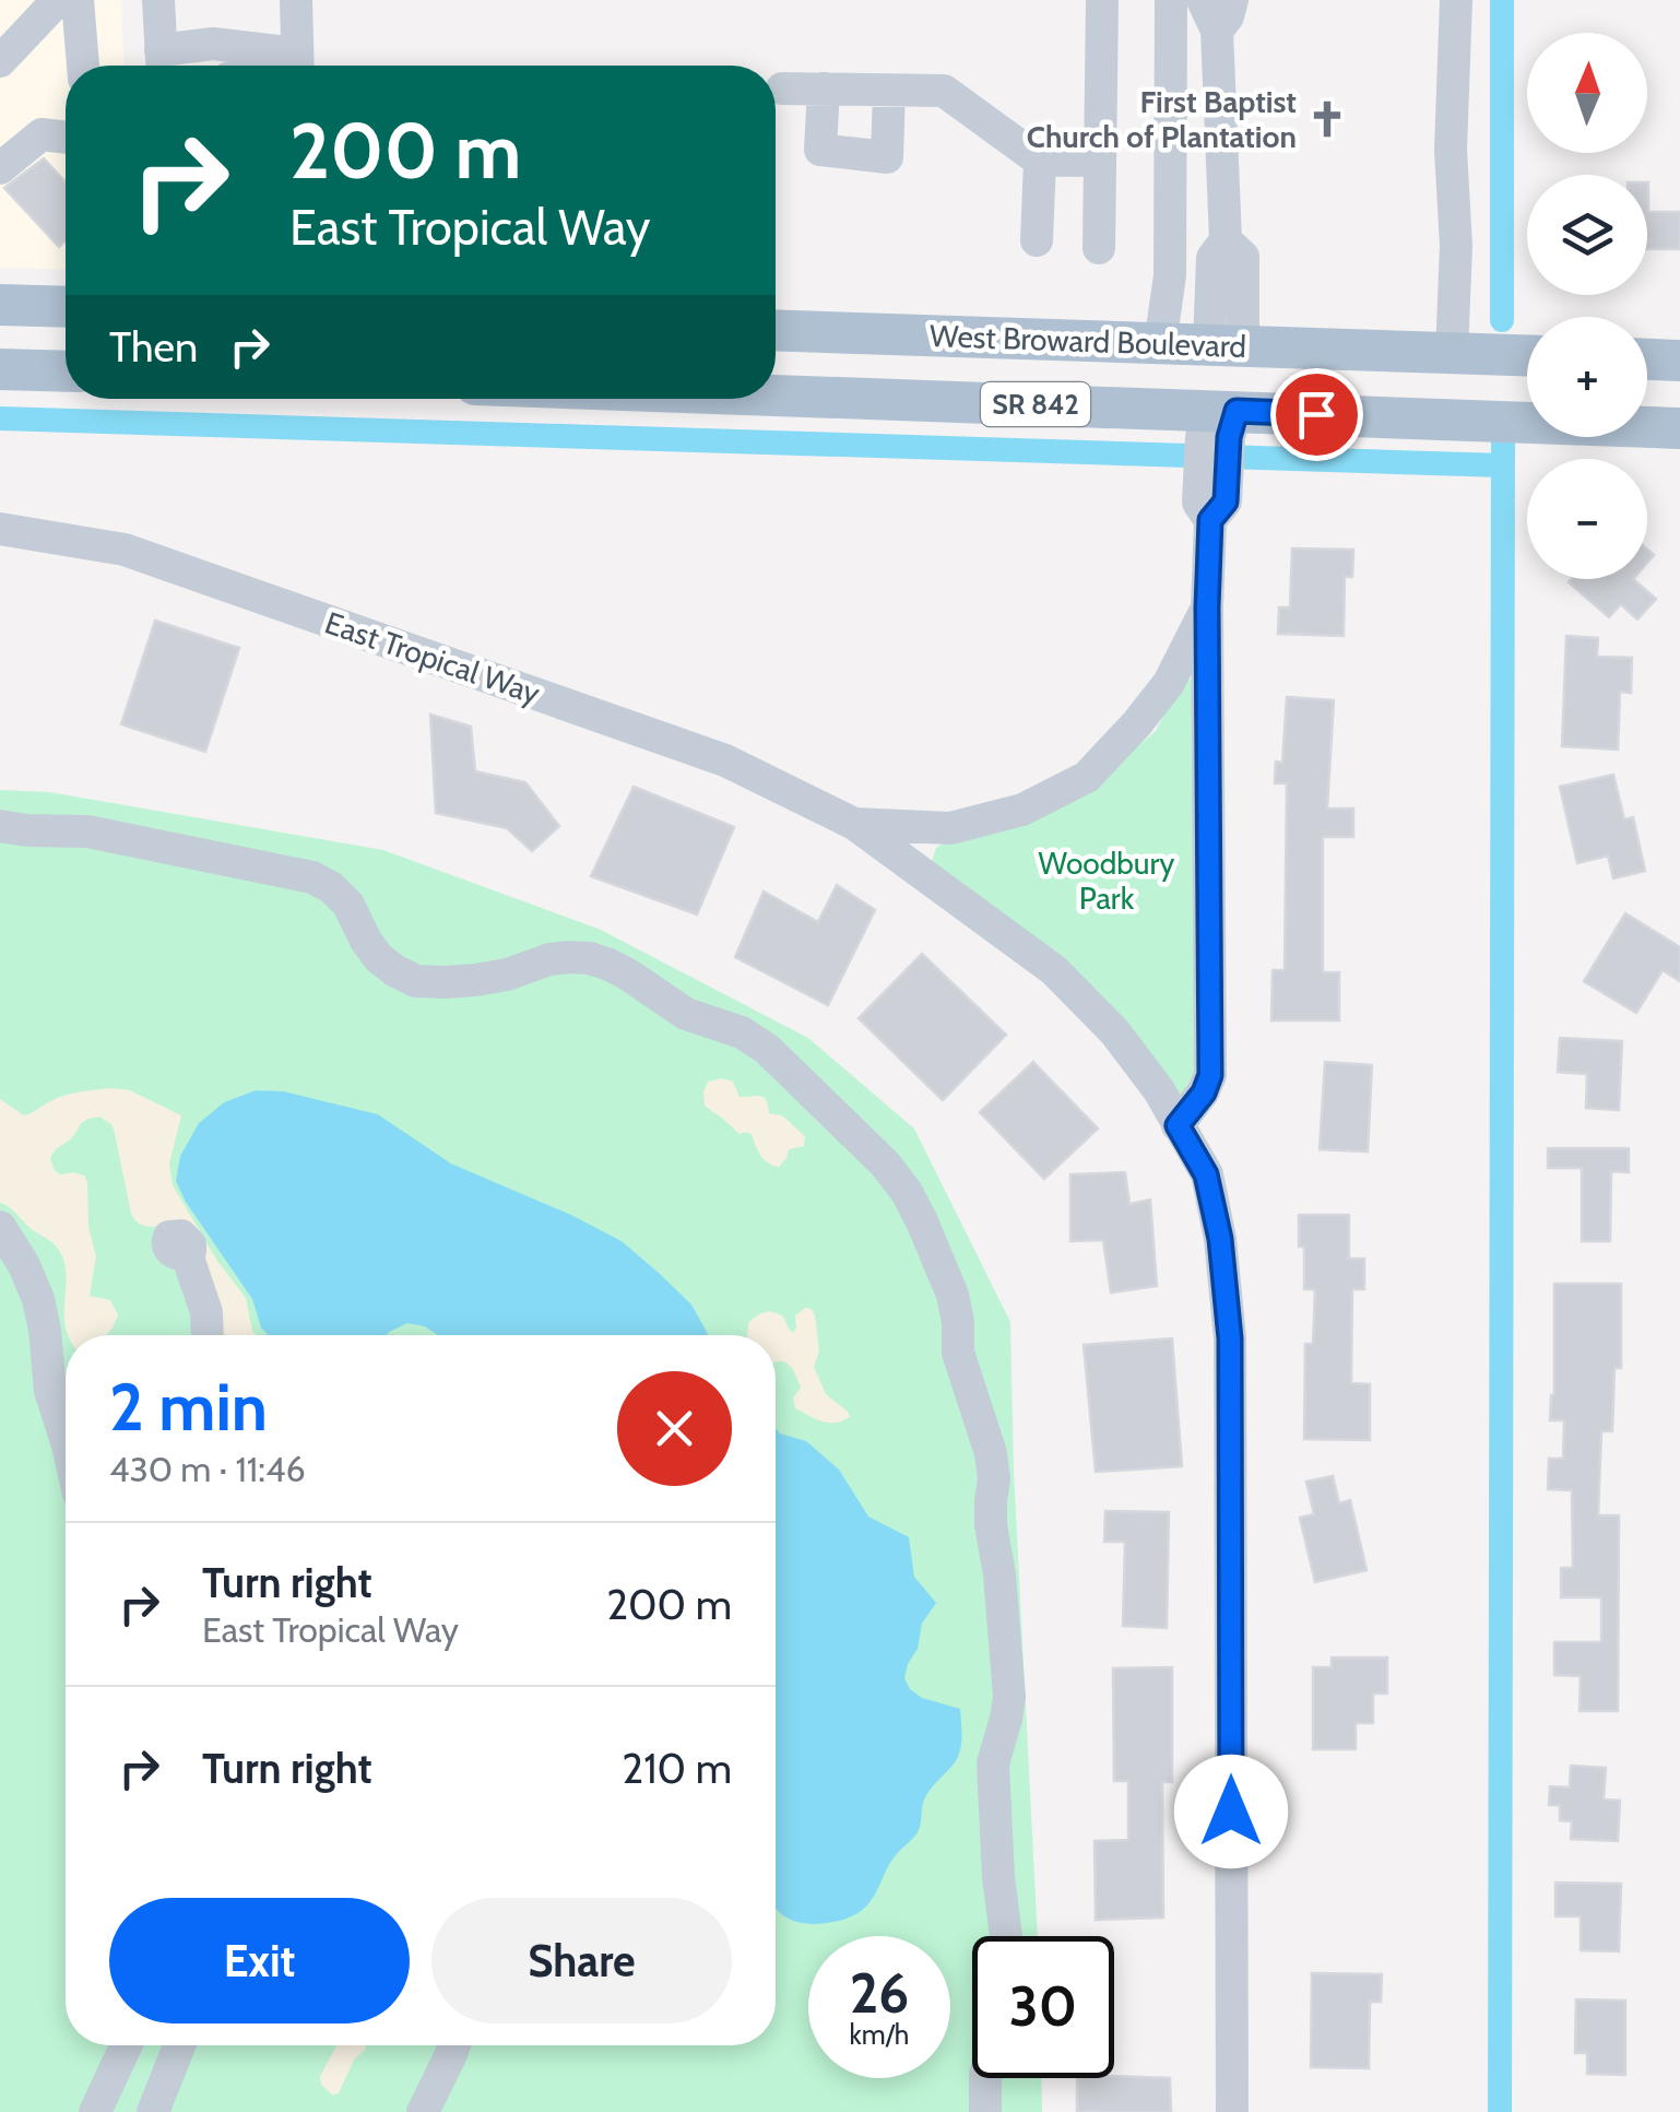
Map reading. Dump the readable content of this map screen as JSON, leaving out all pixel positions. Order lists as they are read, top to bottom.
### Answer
{
  "streets": {
    "main road": ["West Broward Boulevard", "SR 842"],
    "street": ["East Tropical Way"]
  },
  "crossings": [
    ["SR 842", "East Tropical Way"]
  ],
  "parks": ["Woodbury Park"],
  "places": {
    "church": ["First Baptist Church of Plantation"]
  },
  "north": "top",
  "page": {
    "map_buttons": ["+", "−"],
    "turn": ["200 m", "East Tropical Way"],
    "then": "Then",
    "heading": ["2 min", "430 m · 11:46"],
    "list": [
      {
        "name": "Turn right",
        "note": "East Tropical Way",
        "value": "200 m"
      },
      {
        "name": "Turn right",
        "value": "210 m"
      }
    ],
    "buttons": ["Exit", "Share"],
    "speed": "26 km/h",
    "limit": "30"
  }
}
